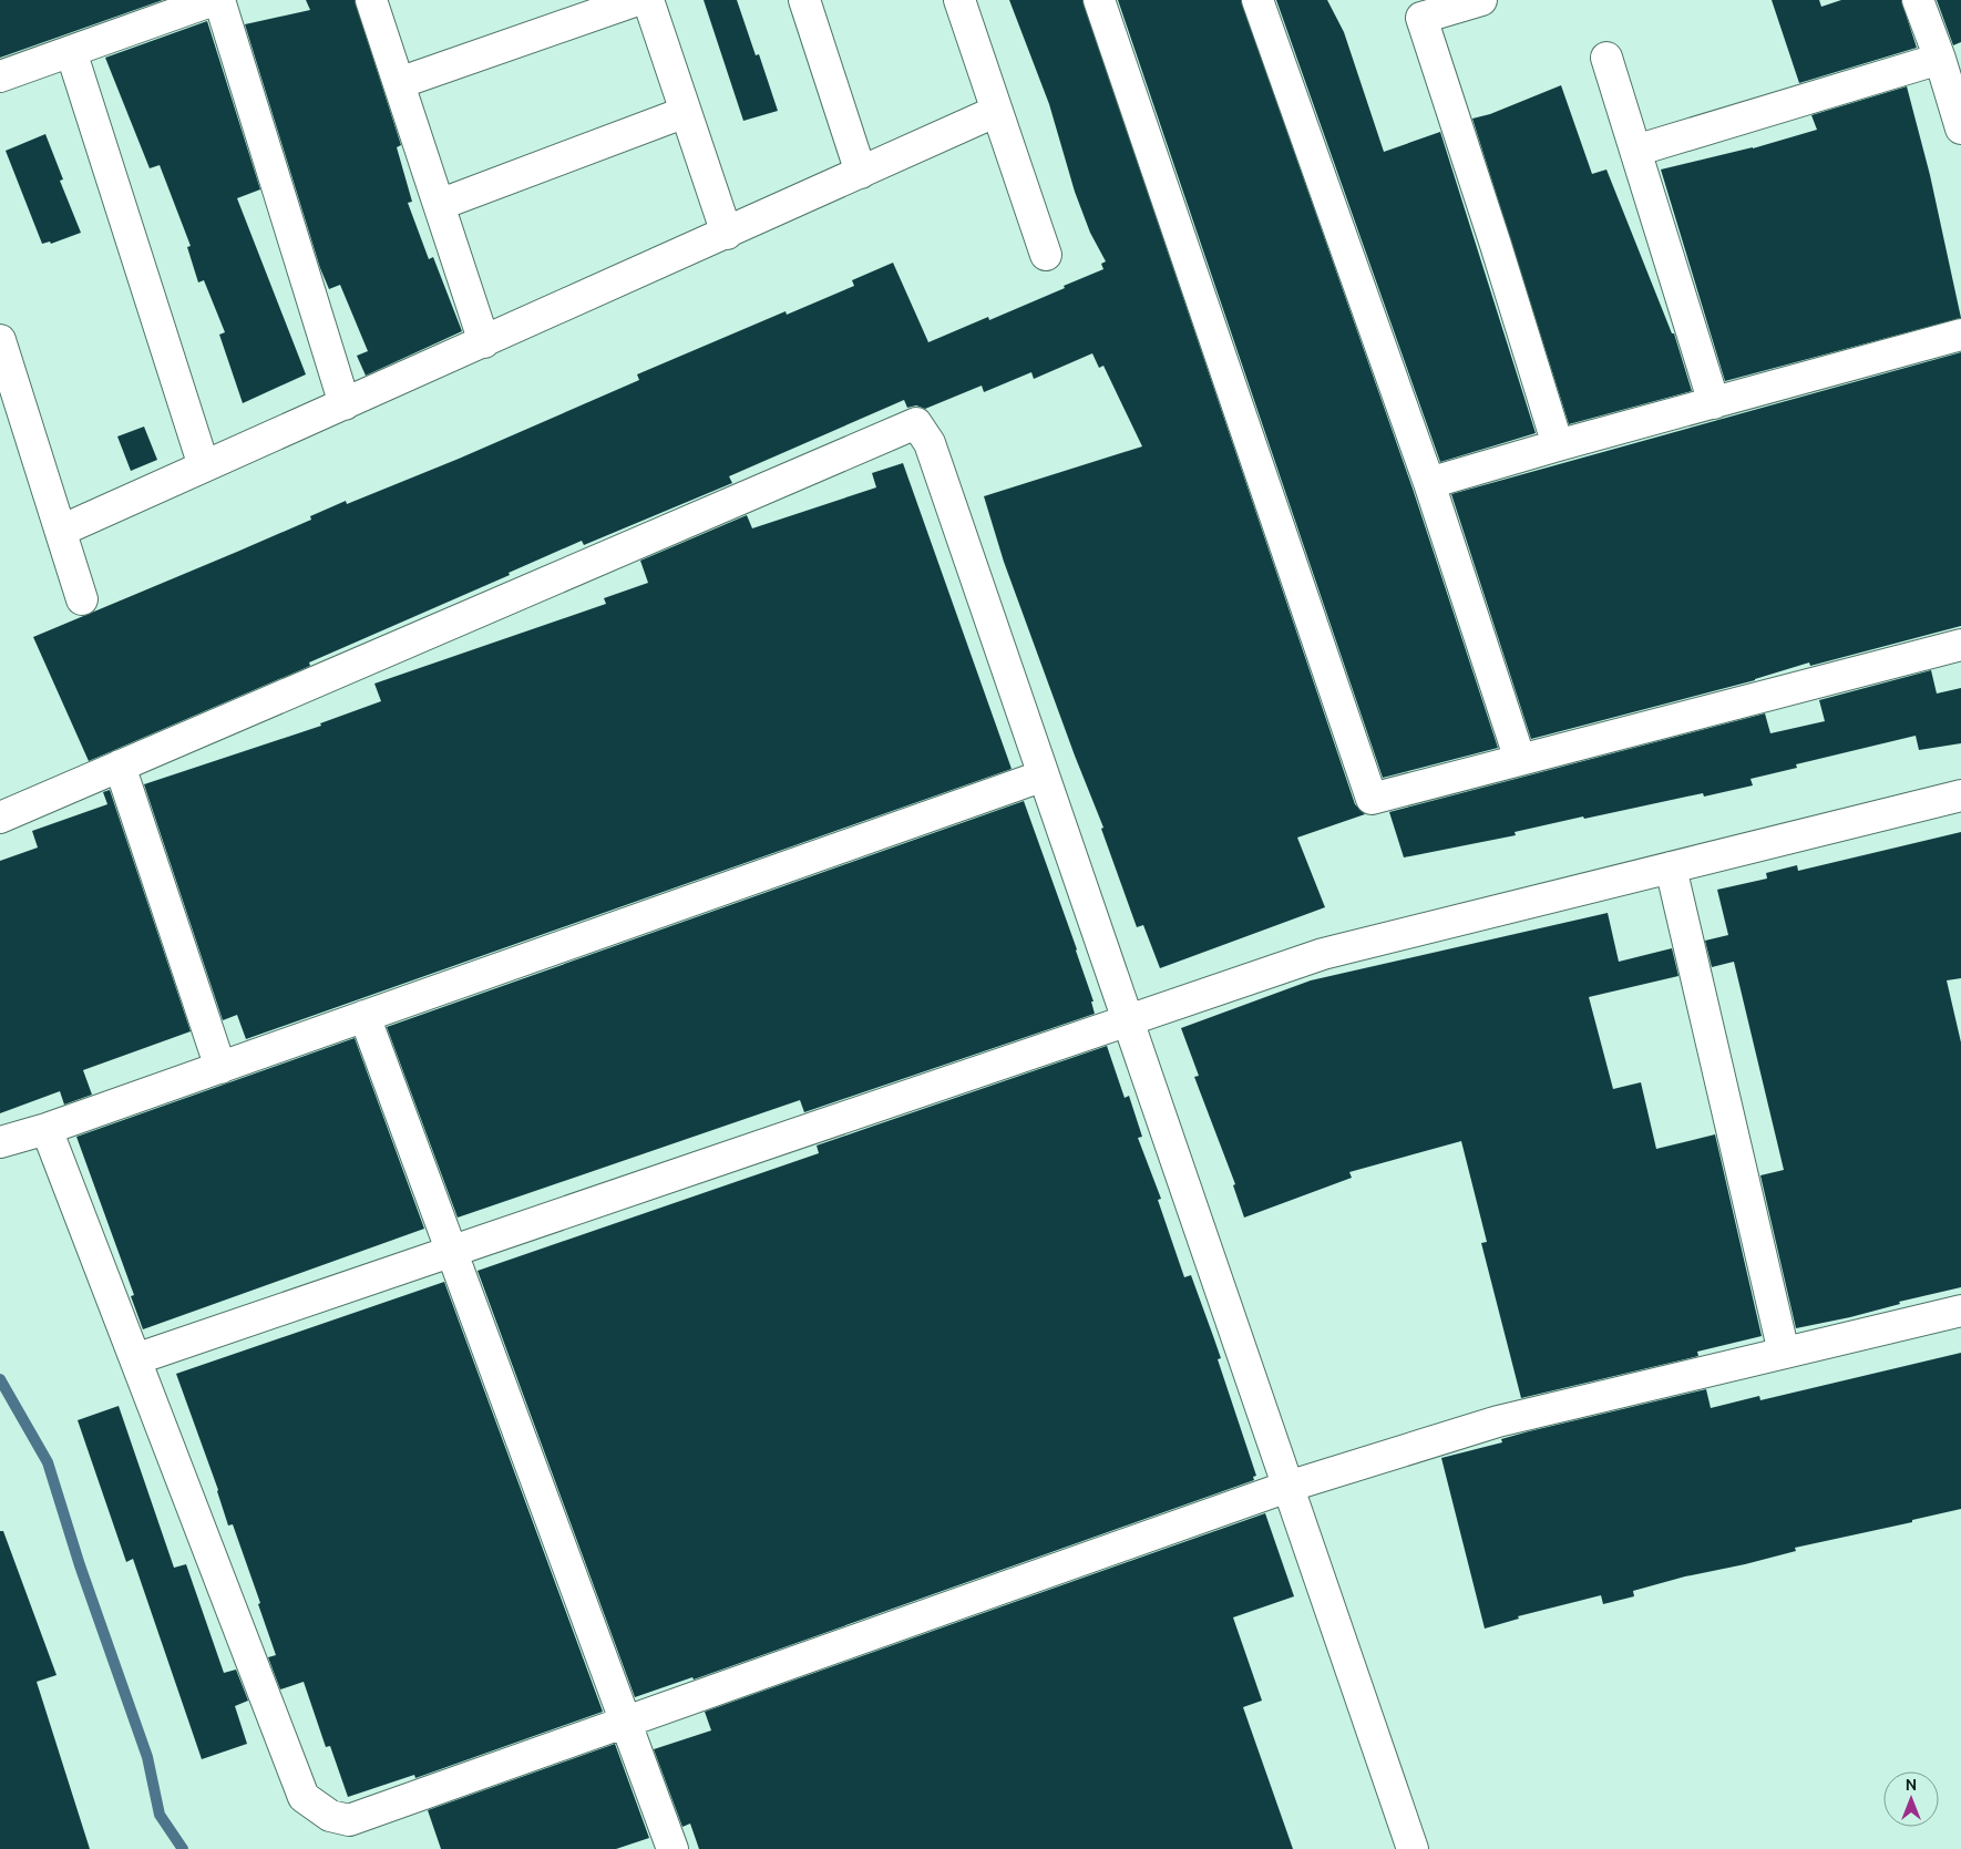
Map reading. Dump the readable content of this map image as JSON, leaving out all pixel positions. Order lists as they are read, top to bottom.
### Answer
{
  "north": "top"
}
